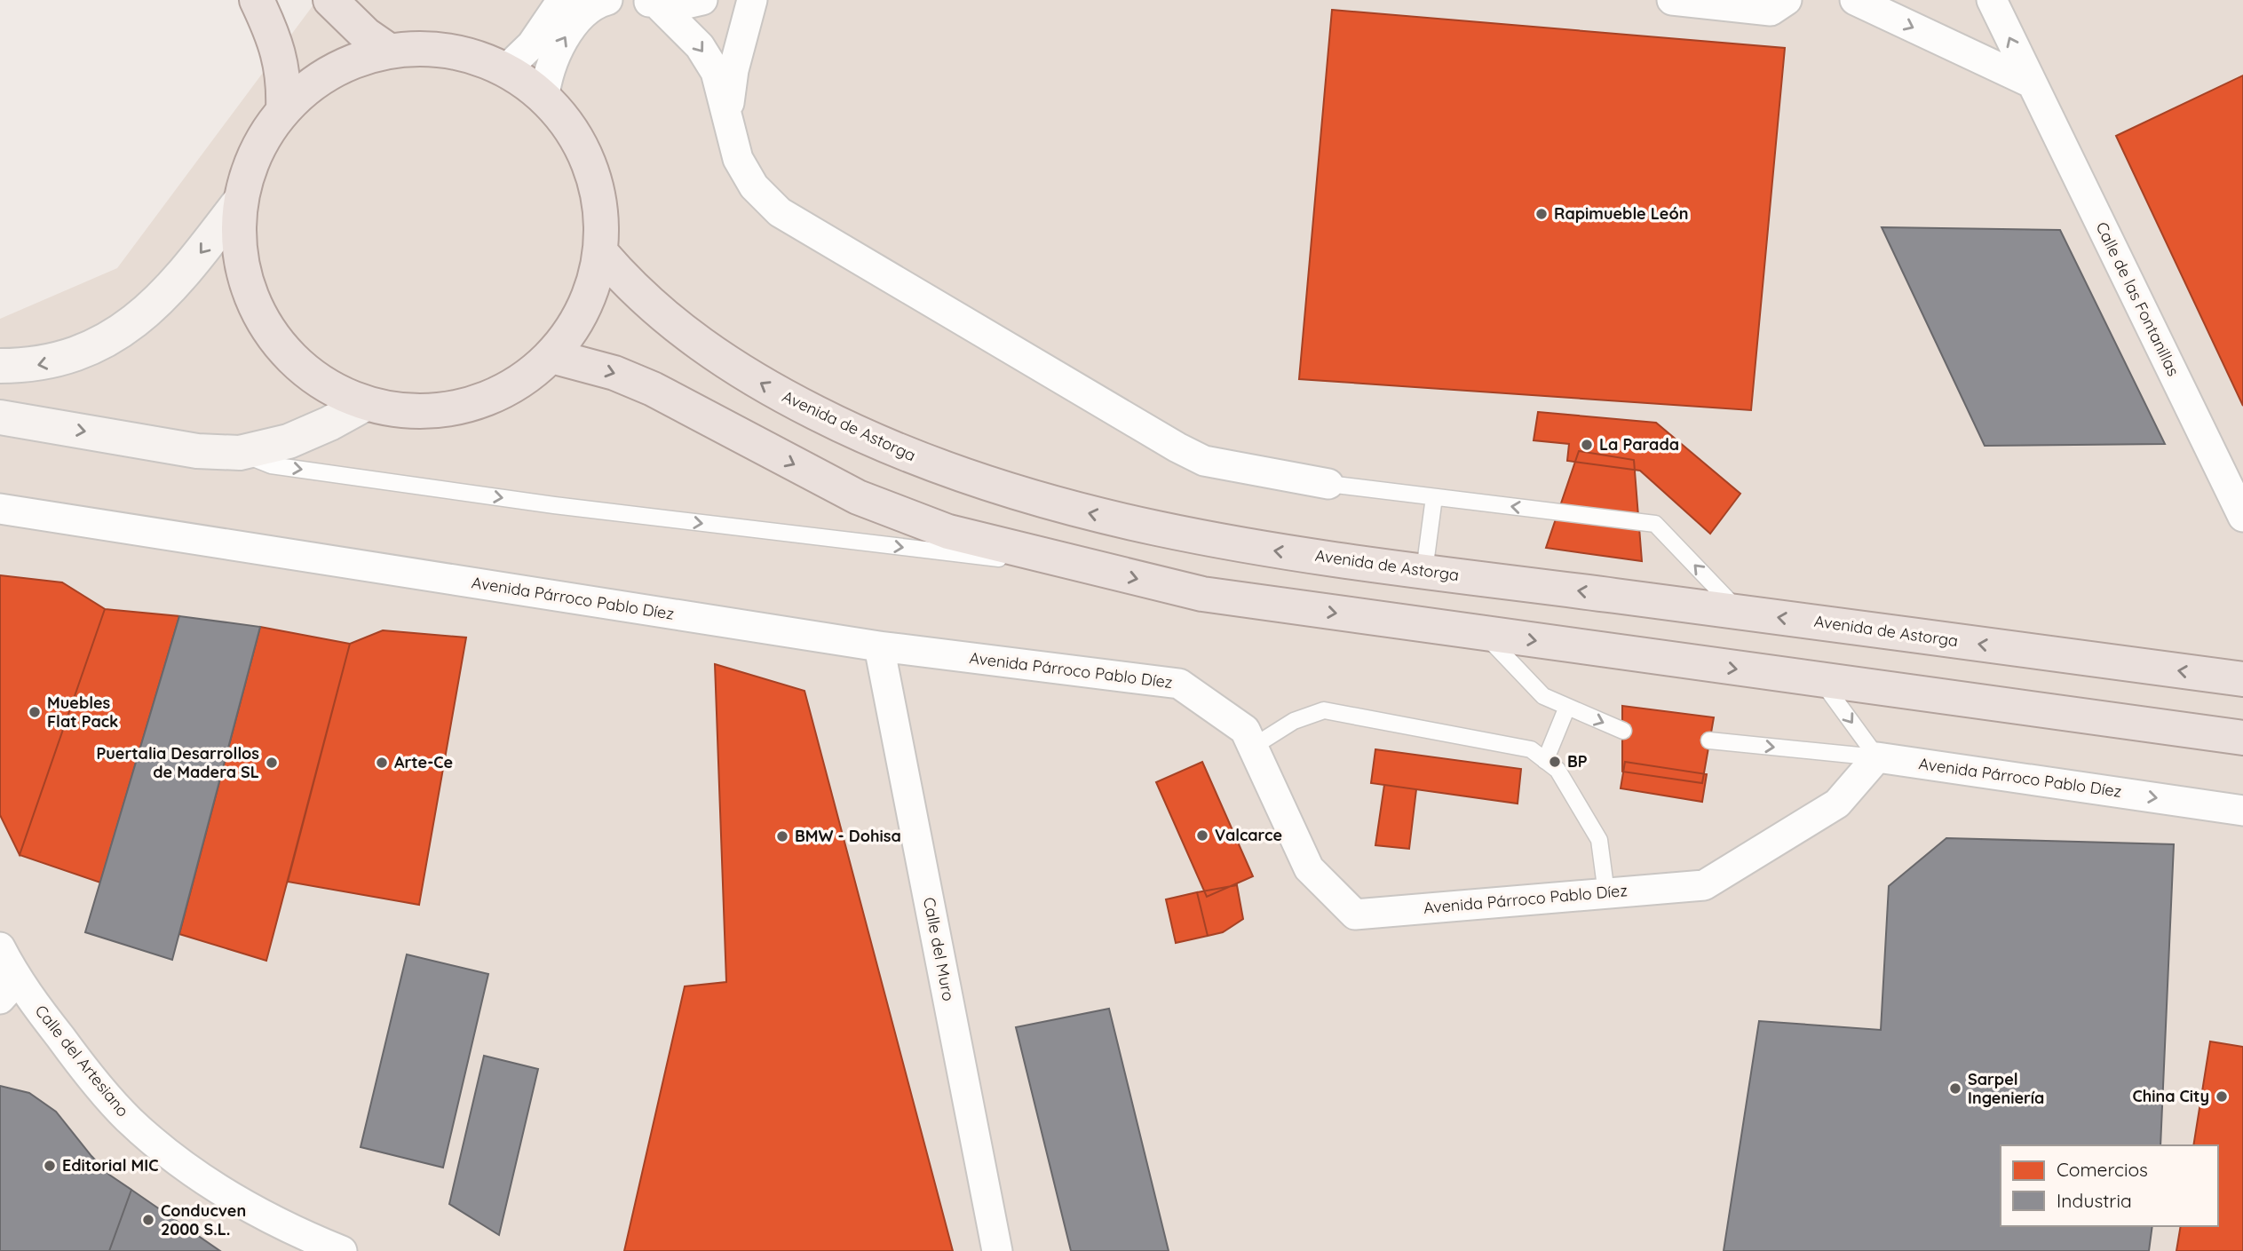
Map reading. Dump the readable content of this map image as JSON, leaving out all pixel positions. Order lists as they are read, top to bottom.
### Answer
{
  "streets": {
    "highway": ["Avenida de Astorga"],
    "street": [
      "Calle de las Fontanillas",
      "Avenida Párroco Pablo Díez",
      "Calle del Muro",
      "Calle del Artesiano"
    ]
  },
  "crossings": [
    ["Avenida Párroco Pablo Díez", "Calle del Muro"]
  ],
  "places": [
    "Rapimueble León",
    "La Parada",
    "Muebles Flat Pack",
    "BP",
    "Puertalia Desarrollos de Madera SL",
    "Arte-Ce",
    "Valcarce",
    "BMW - Dohisa",
    "Sarpel Ingeniería",
    "China City",
    "Editorial MIC",
    "Conducven 2000 S.L."
  ],
  "legend": ["Comercios", "Industria"]
}
